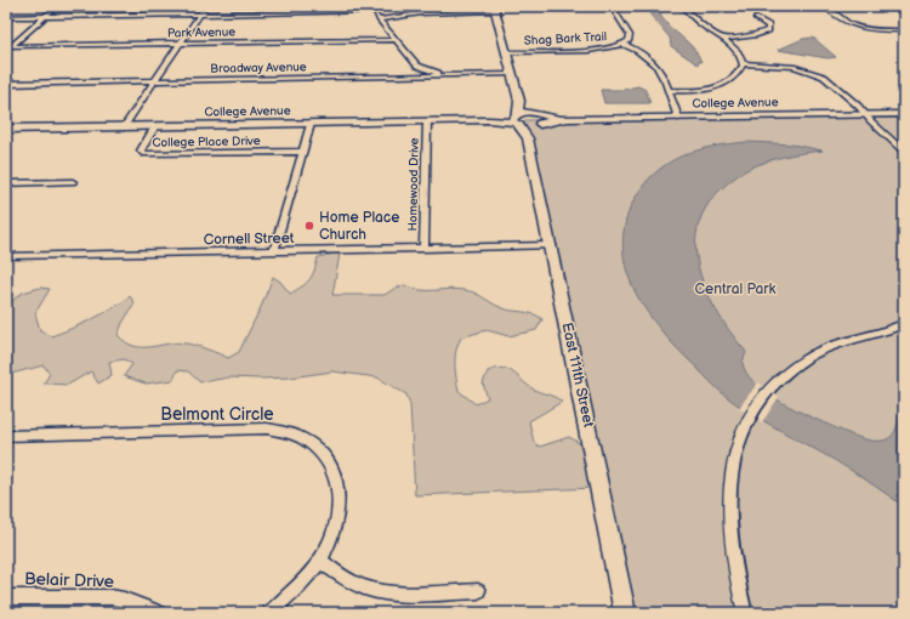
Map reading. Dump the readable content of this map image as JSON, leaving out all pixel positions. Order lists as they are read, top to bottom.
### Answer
{
  "streets": {
    "main road": ["College Avenue", "East 111th Street"],
    "street": [
      "Park Avenue",
      "Shag Bark Trail",
      "Broadway Avenue",
      "College Place Drive",
      "Homewood Drive",
      "Cornell Street",
      "Belmont Circle",
      "Belair Drive"
    ]
  },
  "crossings": [
    ["Shag Bark Trail", "East 111th Street"],
    ["Broadway Avenue", "East 111th Street"],
    ["College Avenue", "College Place Drive"],
    ["College Avenue", "Homewood Drive"],
    ["College Avenue", "East 111th Street"],
    ["Homewood Drive", "Cornell Street"],
    ["Cornell Street", "East 111th Street"]
  ],
  "parks": ["Central Park"],
  "places": ["Home Place Church"]
}
